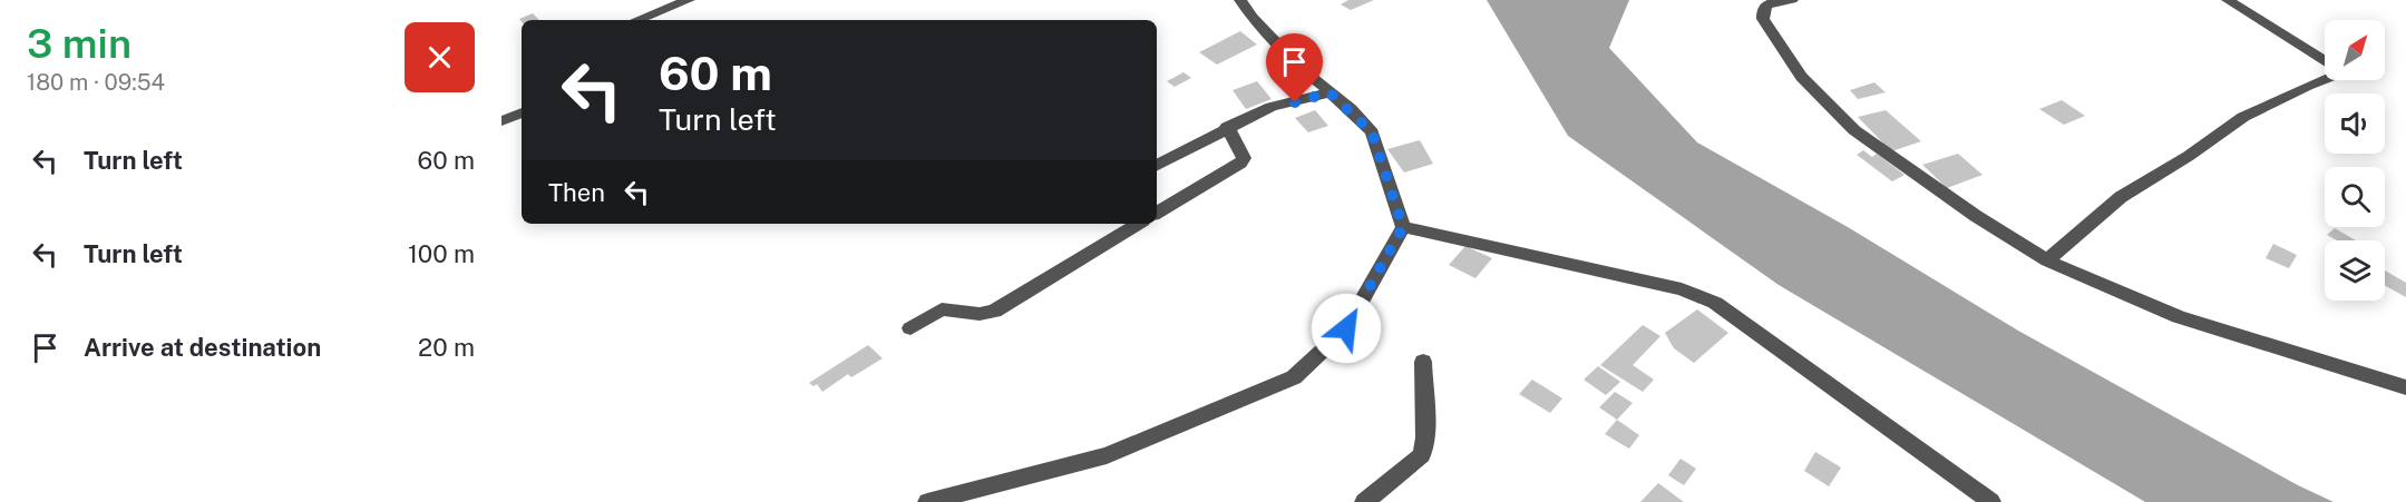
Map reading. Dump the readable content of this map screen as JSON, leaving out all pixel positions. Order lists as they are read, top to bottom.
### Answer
{
  "north": "top right",
  "page": {
    "heading": ["3 min", "180 m · 09:54"],
    "turn": ["60 m", "Turn left"],
    "list": [
      {
        "name": "Turn left",
        "value": "60 m"
      },
      {
        "name": "Turn left",
        "value": "100 m"
      },
      {
        "name": "Arrive at destination",
        "value": "20 m"
      }
    ],
    "then": "Then"
  }
}
